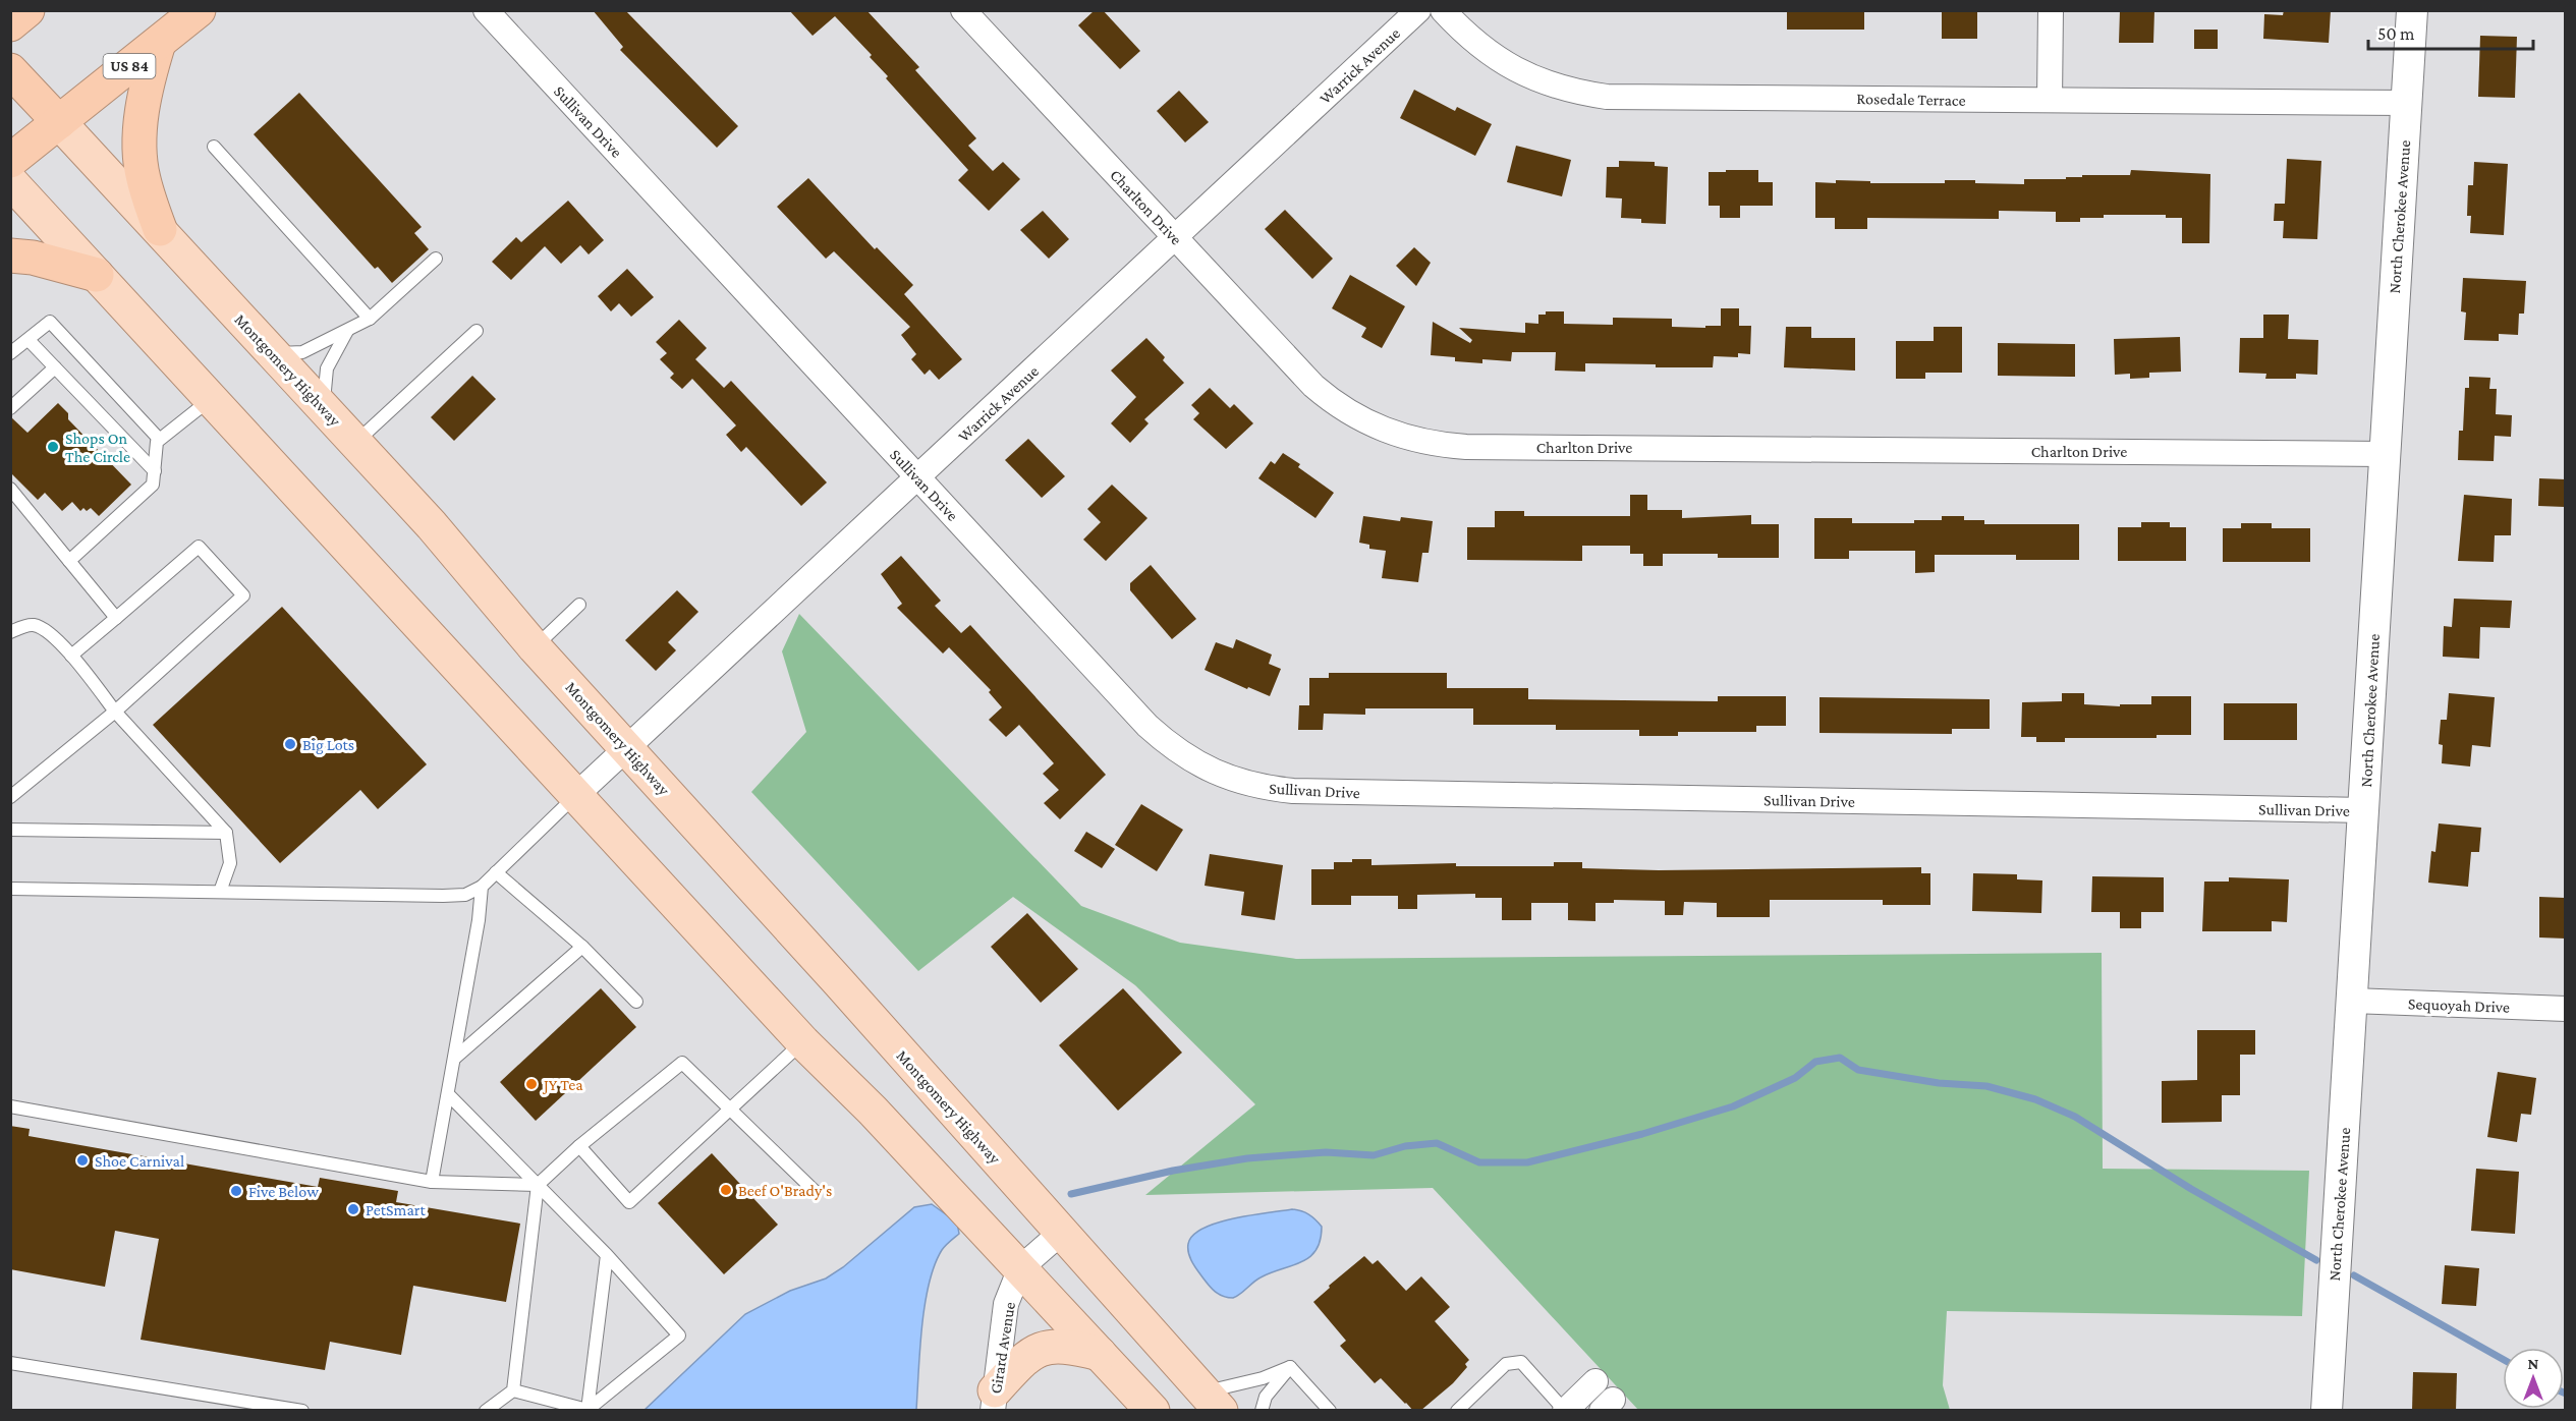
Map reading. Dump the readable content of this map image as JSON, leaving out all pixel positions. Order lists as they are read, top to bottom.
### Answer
{
  "streets": {
    "highway": ["US 84", "Montgomery Highway"],
    "street": [
      "Warrick Avenue",
      "Rosedale Terrace",
      "Sullivan Drive",
      "Charlton Drive",
      "North Cherokee Avenue",
      "Sequoyah Drive",
      "Girard Avenue"
    ]
  },
  "crossings": [
    ["Warrick Avenue", "Sullivan Drive"],
    ["Warrick Avenue", "Charlton Drive"],
    ["Warrick Avenue", "Montgomery Highway"],
    ["US 84", "Montgomery Highway"],
    ["Rosedale Terrace", "North Cherokee Avenue"],
    ["Sullivan Drive", "North Cherokee Avenue"],
    ["Charlton Drive", "North Cherokee Avenue"],
    ["North Cherokee Avenue", "Sequoyah Drive"],
    ["Montgomery Highway", "Girard Avenue"]
  ],
  "places": [
    "Shops On The Circle",
    "Big Lots",
    "JY Tea",
    "Shoe Carnival",
    "Beef O'Brady's",
    "Five Below",
    "PetSmart"
  ],
  "scale_bar": "50 m",
  "north": "top"
}
